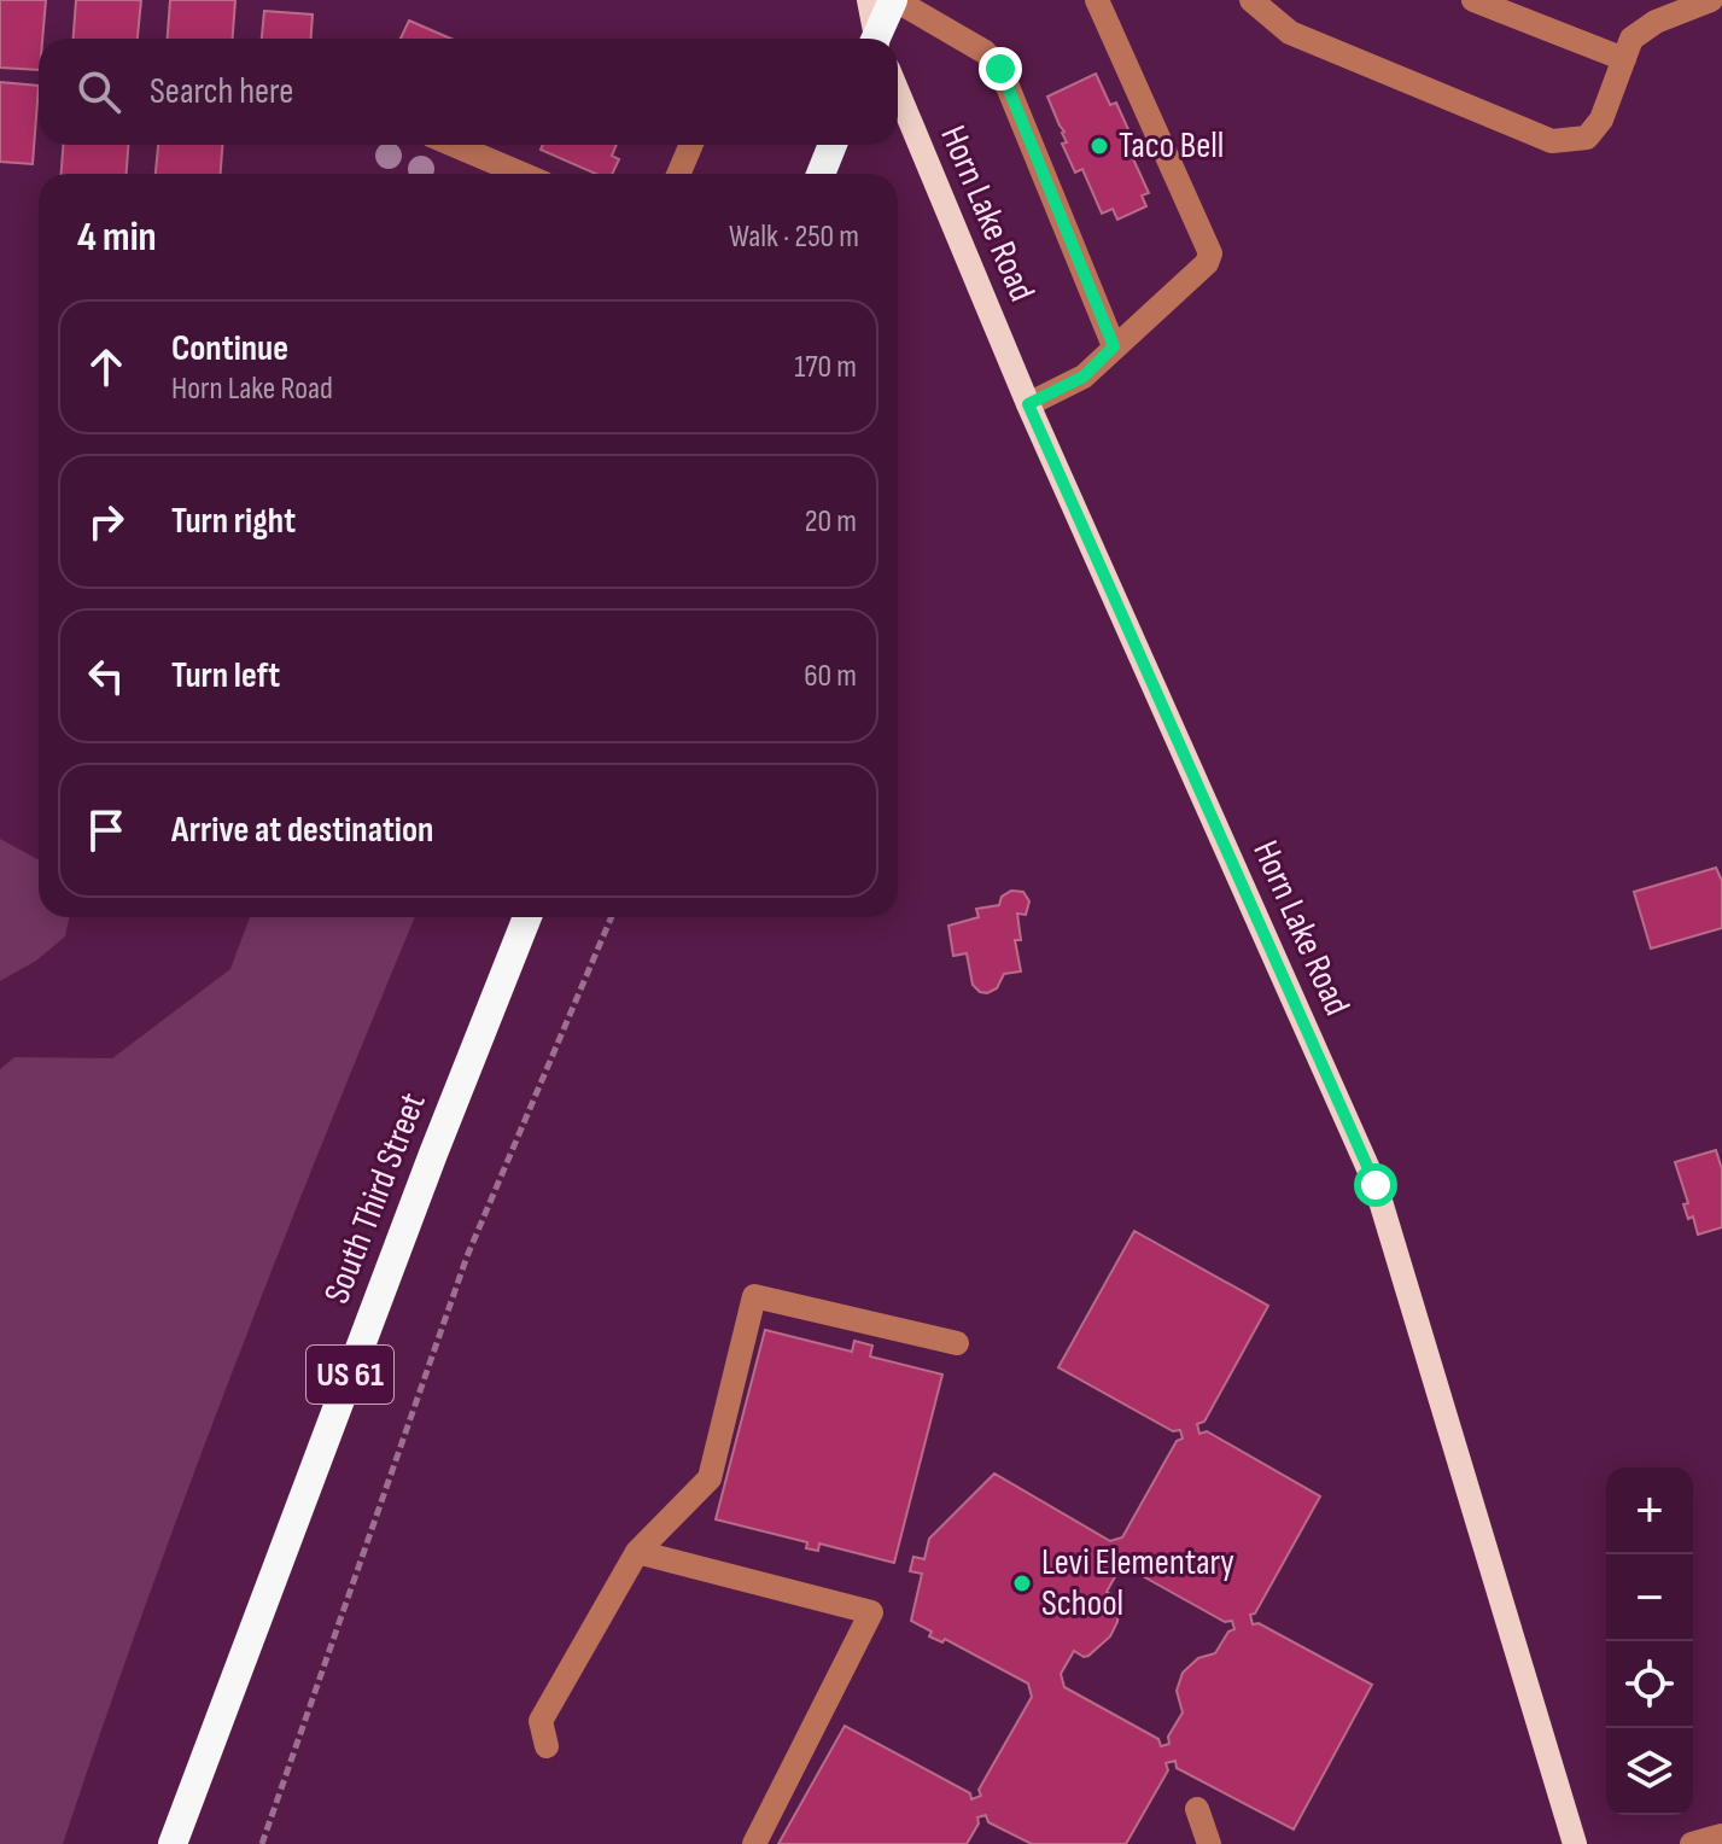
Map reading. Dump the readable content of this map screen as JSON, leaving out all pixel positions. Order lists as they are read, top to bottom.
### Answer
{
  "streets": {
    "highway": ["South Third Street", "US 61"],
    "main road": ["Horn Lake Road"]
  },
  "places": ["Taco Bell", "Levi Elementary School"],
  "page": {
    "search": "Search here",
    "heading": ["4 min", "Walk · 250 m"],
    "list": [
      ["Continue", "Horn Lake Road", "170 m"],
      ["Turn right", "20 m"],
      ["Turn left", "60 m"],
      "Arrive at destination"
    ],
    "map_buttons": ["+", "−"]
  }
}
